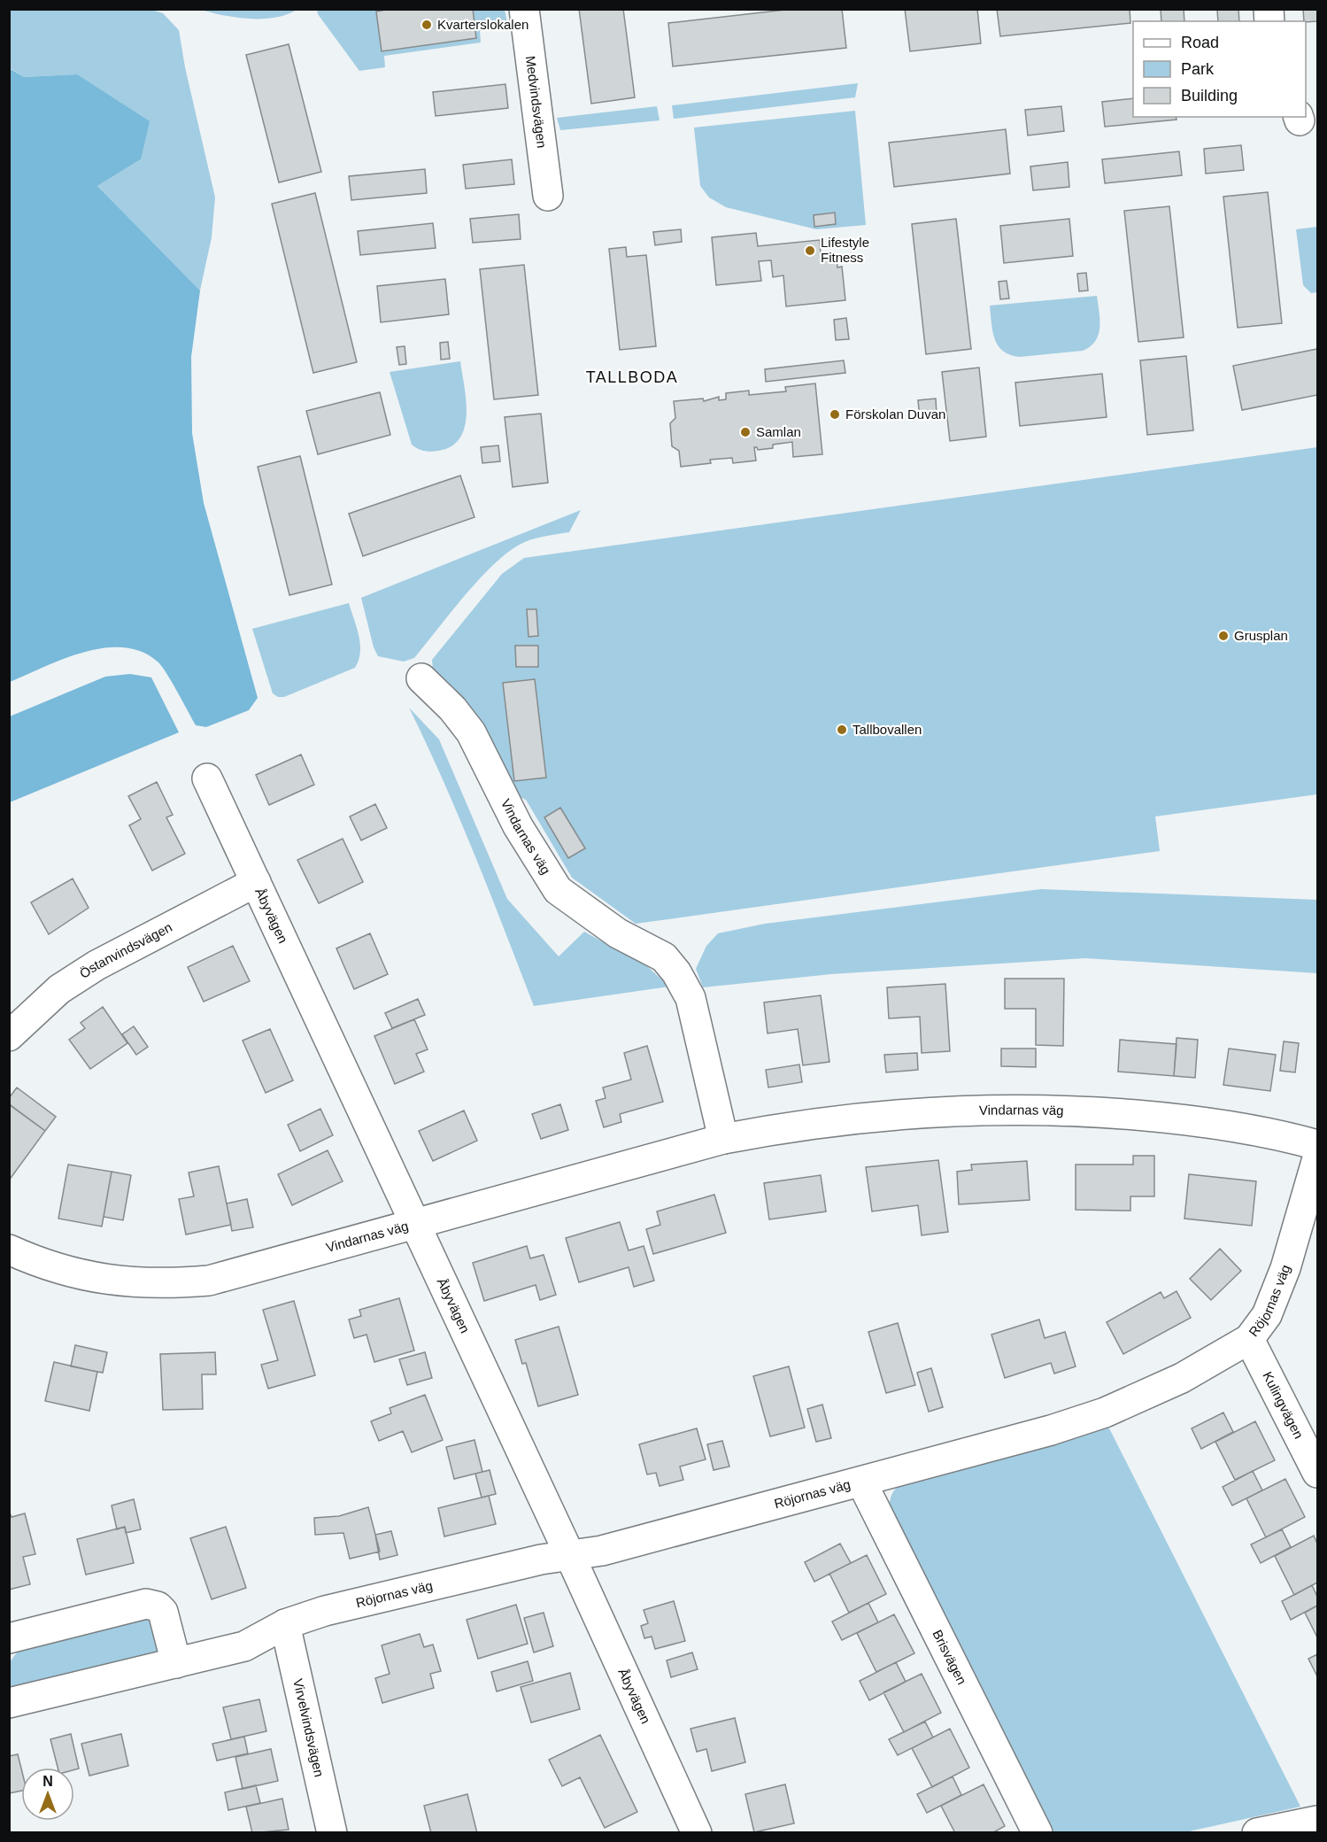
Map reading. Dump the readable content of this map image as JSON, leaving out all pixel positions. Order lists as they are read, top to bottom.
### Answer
{
  "streets": {
    "street": [
      "Medvindsvägen",
      "Vindarnas väg",
      "Åbyvägen",
      "Östanvindsvägen",
      "Röjornas väg",
      "Kulingvägen",
      "Brisvägen",
      "Virvelvindsvägen"
    ]
  },
  "crossings": [
    ["Vindarnas väg", "Åbyvägen"],
    ["Åbyvägen", "Östanvindsvägen"],
    ["Åbyvägen", "Röjornas väg"],
    ["Röjornas väg", "Kulingvägen"],
    ["Röjornas väg", "Brisvägen"],
    ["Röjornas väg", "Virvelvindsvägen"]
  ],
  "districts": ["TALLBODA"],
  "places": [
    "Kvarterslokalen",
    "Lifestyle Fitness",
    "Förskolan Duvan",
    "Samlan",
    "Grusplan",
    "Tallbovallen"
  ],
  "legend": ["Road", "Park", "Building"],
  "north": "top"
}
